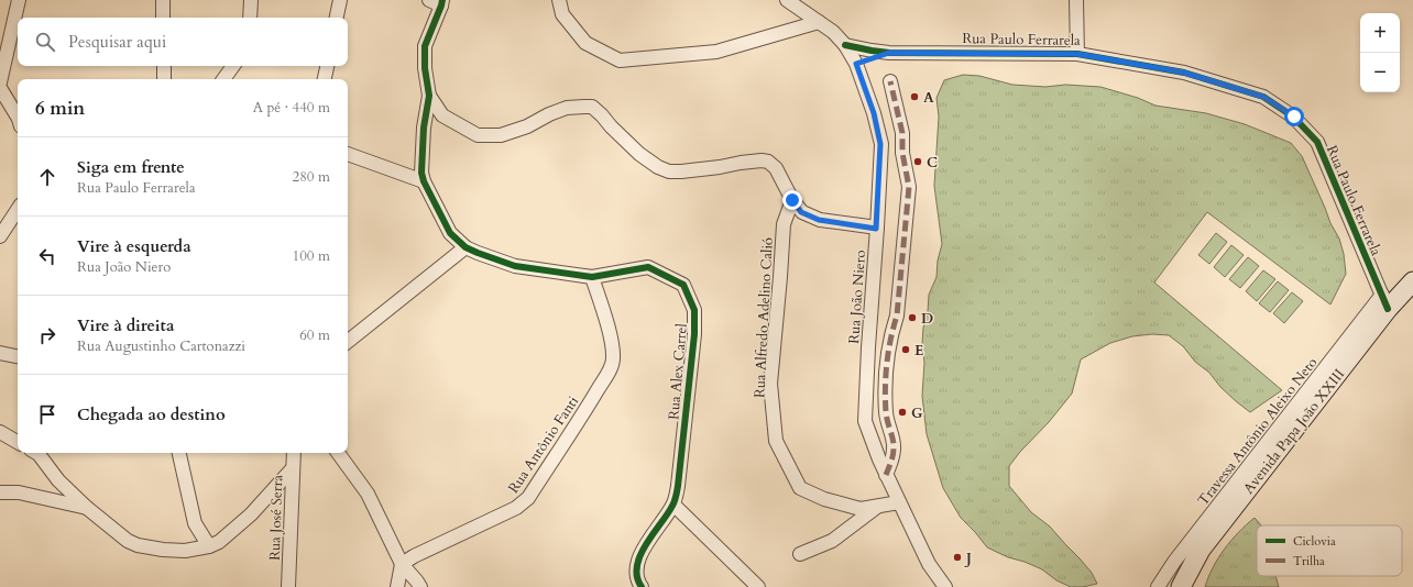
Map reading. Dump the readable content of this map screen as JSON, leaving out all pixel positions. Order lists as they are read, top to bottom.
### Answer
{
  "streets": {
    "main road": ["Avenida Papa João XXIII"],
    "street": [
      "Rua Paulo Ferrarela",
      "Rua João Niero",
      "Rua Alfredo Adelino Calió",
      "Rua Alex Carrel",
      "Travessa Antônio Aleixo Neto",
      "Rua Antônio Fanti",
      "Rua José Serra"
    ]
  },
  "crossings": [
    ["Rua Paulo Ferrarela", "Rua João Niero"],
    ["Rua Paulo Ferrarela", "Travessa Antônio Aleixo Neto"],
    ["Rua Paulo Ferrarela", "Avenida Papa João XXIII"],
    ["Rua João Niero", "Rua Alfredo Adelino Calió"],
    ["Rua Alex Carrel", "Rua Antônio Fanti"],
    ["Travessa Antônio Aleixo Neto", "Avenida Papa João XXIII"]
  ],
  "places": [
    "A",
    "C",
    "D",
    "E",
    "G",
    "J"
  ],
  "legend": ["Ciclovia", "Trilha"],
  "page": {
    "map_buttons": ["+", "−"],
    "search": "Pesquisar aqui",
    "heading": ["6 min", "A pé · 440 m"],
    "list": [
      ["Siga em frente", "Rua Paulo Ferrarela", "280 m"],
      ["Vire à esquerda", "Rua João Niero", "100 m"],
      ["Vire à direita", "Rua Augustinho Cartonazzi", "60 m"],
      "Chegada ao destino"
    ]
  }
}
